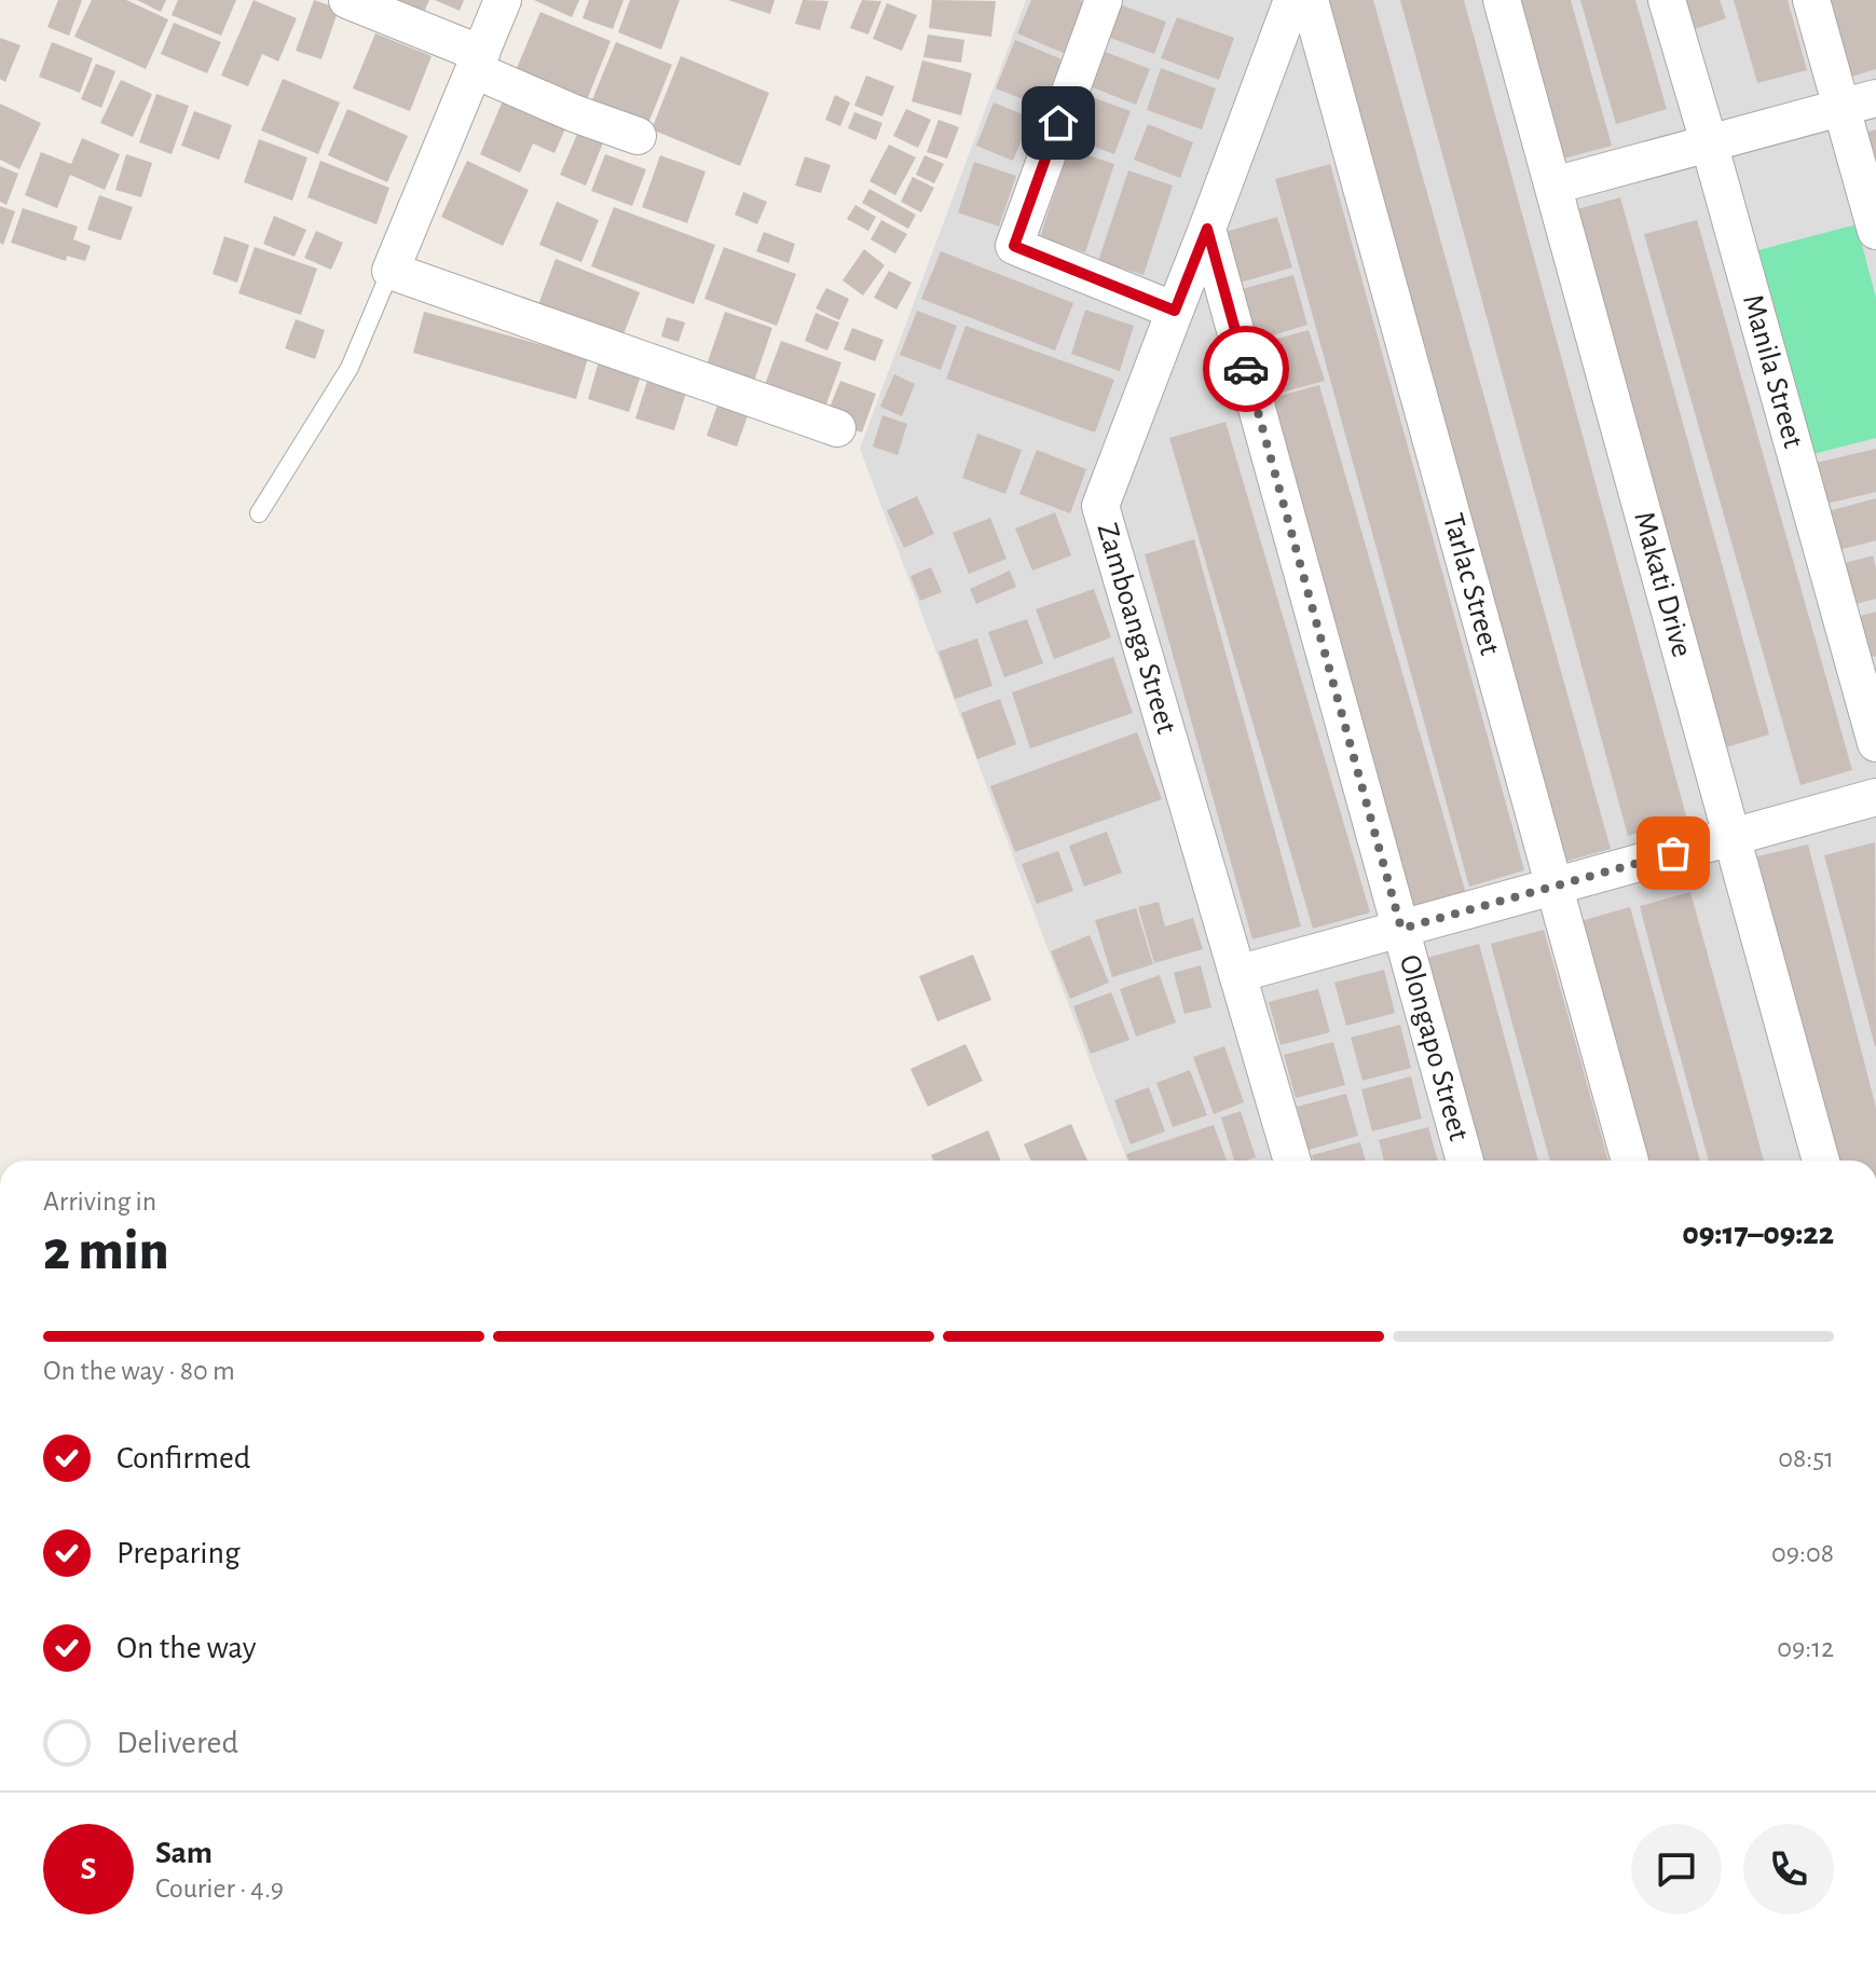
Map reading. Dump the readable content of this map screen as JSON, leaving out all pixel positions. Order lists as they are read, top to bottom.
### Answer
{
  "streets": {
    "street": [
      "Manila Street",
      "Tarlac Street",
      "Makati Drive",
      "Zamboanga Street",
      "Olongapo Street"
    ]
  },
  "crossings": [
    ["Zamboanga Street", "Olongapo Street"]
  ],
  "page": {
    "heading": ["2 min", "Arriving in", "09:17–09:22"],
    "panel": ["Sam", "Courier · 4.9"],
    "bar": "On the way · 80 m",
    "list": [
      ["Confirmed", "08:51"],
      ["Preparing", "09:08"],
      ["On the way", "09:12"],
      "Delivered"
    ],
    "round": "S"
  }
}
